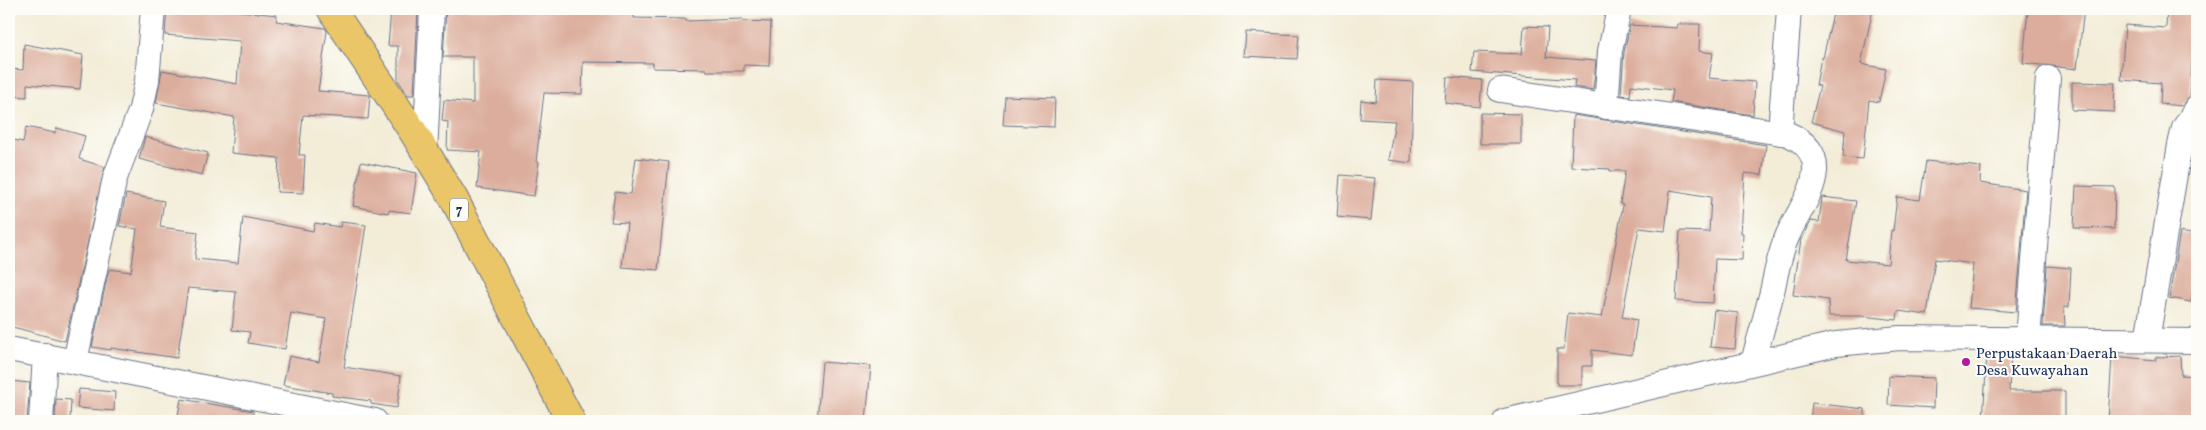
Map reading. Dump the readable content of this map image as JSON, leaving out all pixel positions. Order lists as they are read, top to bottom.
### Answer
{
  "streets": {
    "highway": ["7"]
  },
  "places": ["Perpustakaan Daerah Desa Kuwayahan"]
}
